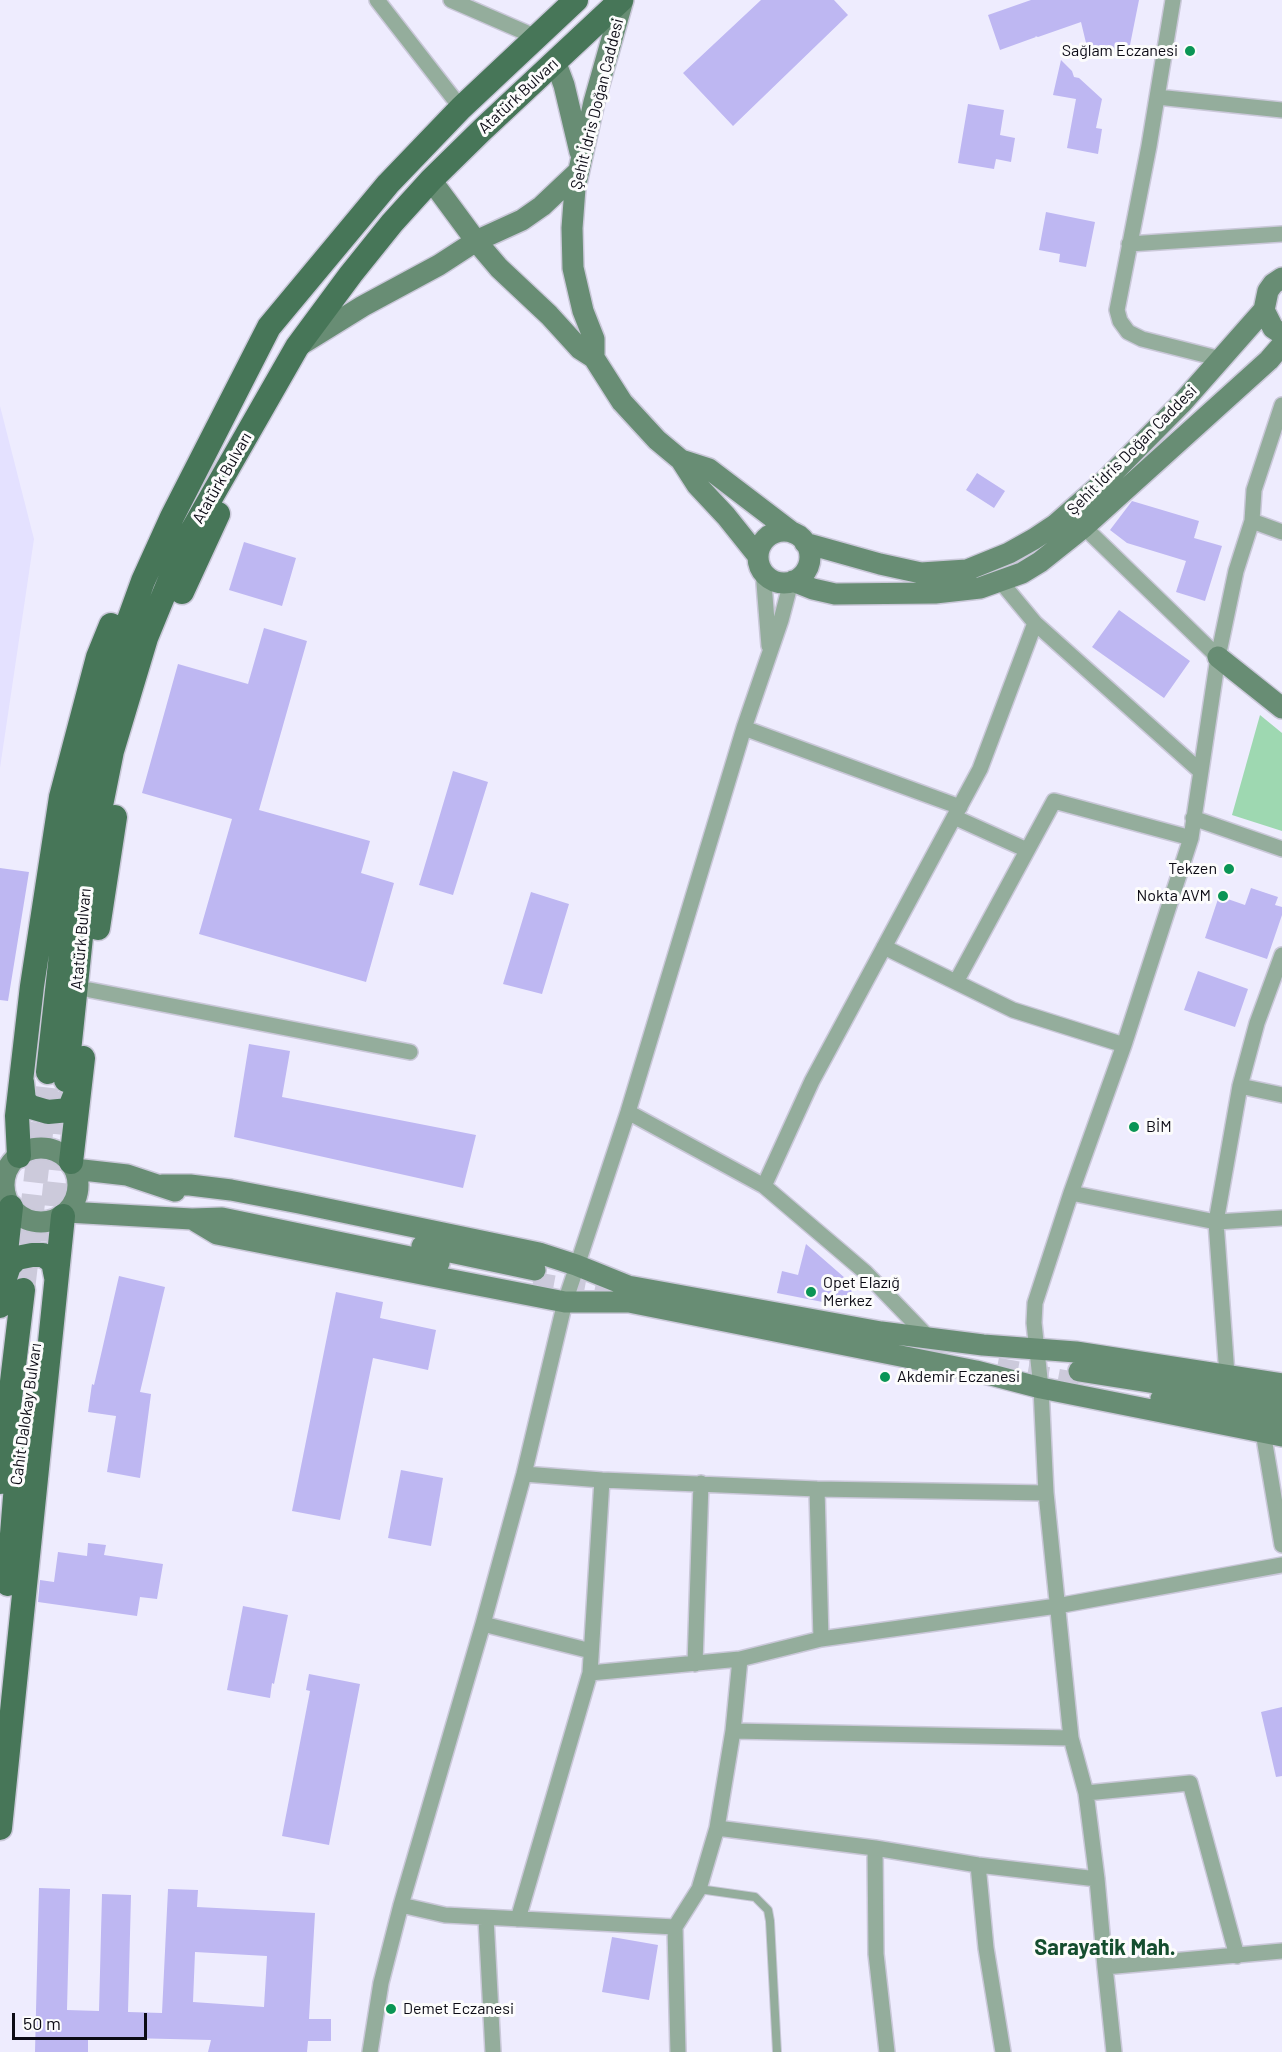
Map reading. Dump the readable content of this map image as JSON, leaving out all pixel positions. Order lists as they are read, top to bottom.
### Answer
{
  "streets": {
    "main road": ["Atatürk Bulvarı", "Şehit İdris Doğan Caddesi", "Cahit Dalokay Bulvarı"]
  },
  "crossings": [
    ["Atatürk Bulvarı", "Şehit İdris Doğan Caddesi"]
  ],
  "districts": ["Sarayatik Mah."],
  "places": [
    "Sağlam Eczanesi",
    "Tekzen",
    "Nokta AVM",
    "BİM",
    "Opet Elazığ Merkez",
    "Akdemir Eczanesi",
    "Demet Eczanesi"
  ],
  "scale_bar": "50 m"
}
